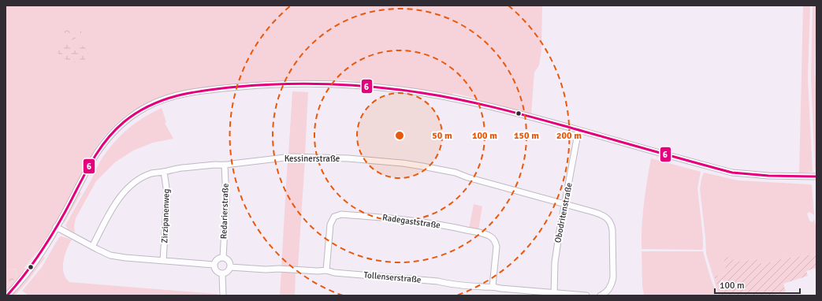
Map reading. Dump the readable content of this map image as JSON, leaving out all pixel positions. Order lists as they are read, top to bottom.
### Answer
{
  "streets": {
    "street": [
      "Kessinerstraße",
      "Redarierstraße",
      "Obodritenstraße",
      "Zirzipanenweg",
      "Radegaststraße",
      "Tollenserstraße"
    ]
  },
  "crossings": [
    ["Kessinerstraße", "Redarierstraße"],
    ["Kessinerstraße", "Obodritenstraße"],
    ["Kessinerstraße", "Zirzipanenweg"],
    ["Redarierstraße", "Tollenserstraße"],
    ["Obodritenstraße", "Tollenserstraße"],
    ["Radegaststraße", "Tollenserstraße"]
  ],
  "lines": ["transit line 6"],
  "scale_bar": "100 m",
  "rings": [
    "50 m",
    "100 m",
    "150 m",
    "200 m"
  ]
}
